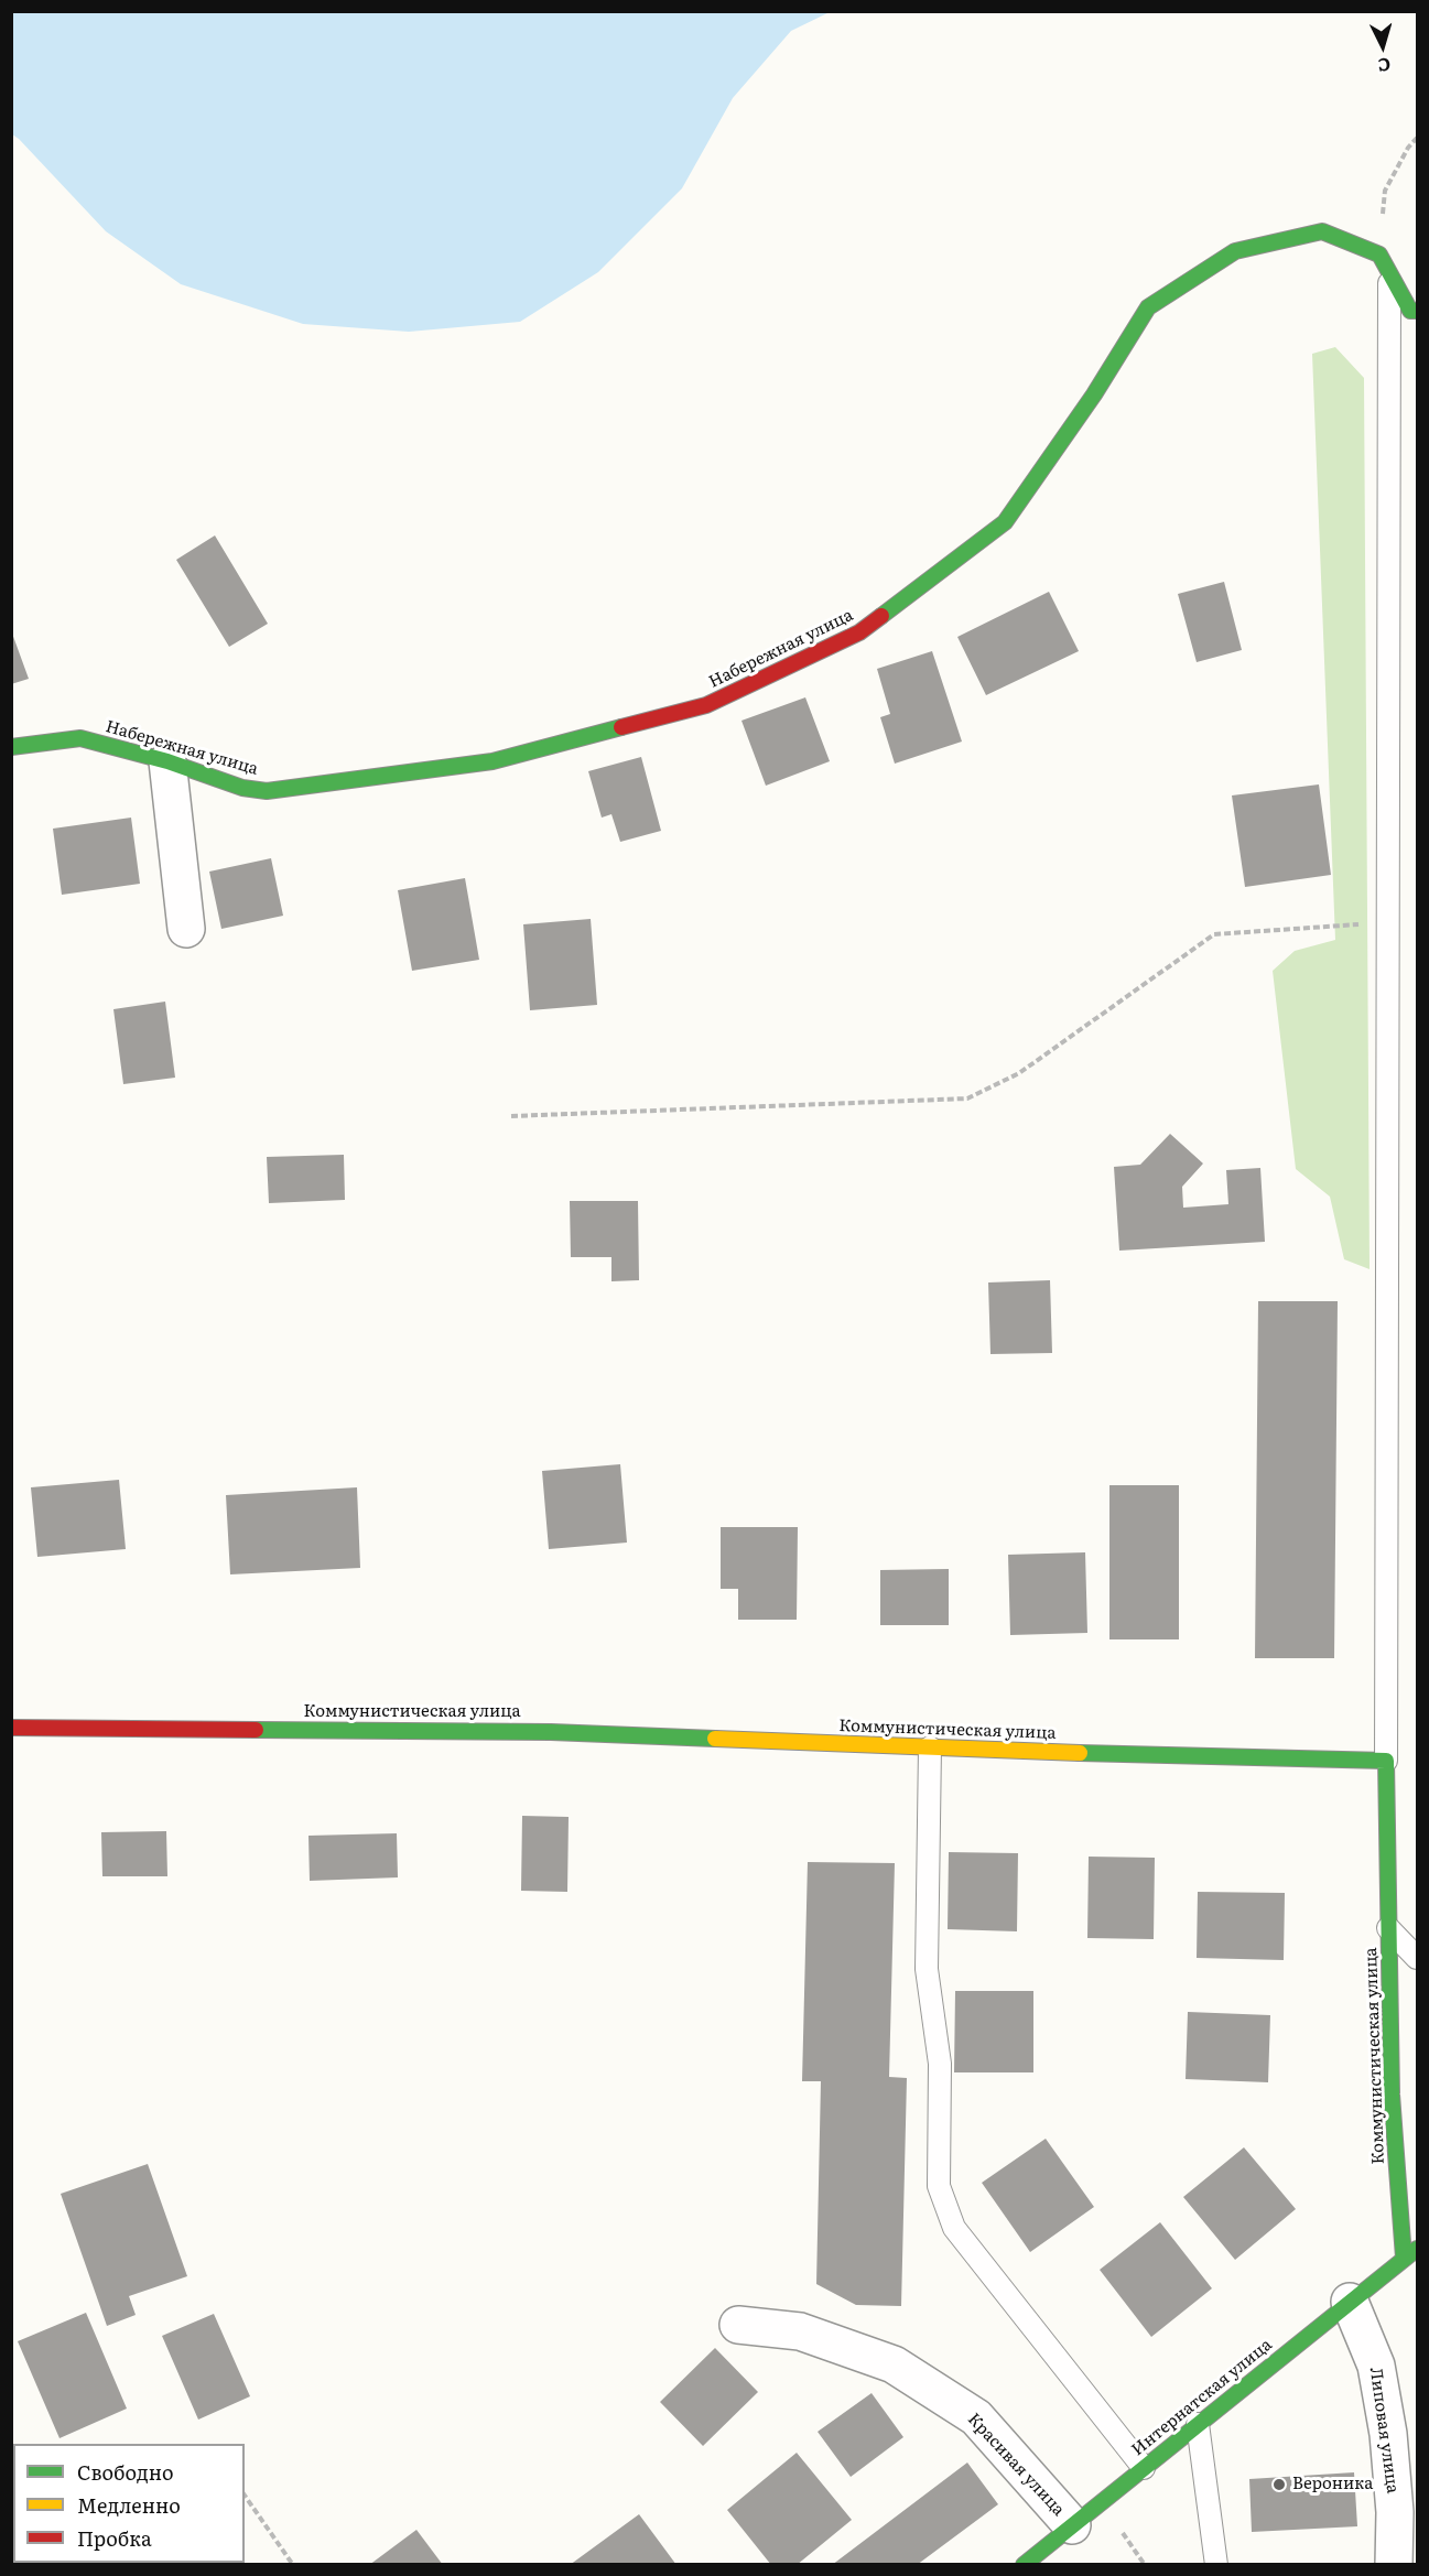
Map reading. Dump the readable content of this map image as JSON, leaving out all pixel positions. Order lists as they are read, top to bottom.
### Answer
{
  "streets": {
    "street": [
      "Набережная улица",
      "Коммунистическая улица",
      "Интернатская улица",
      "Липовая улица",
      "Красивая улица"
    ]
  },
  "crossings": [
    ["Коммунистическая улица", "Интернатская улица"],
    ["Интернатская улица", "Липовая улица"],
    ["Интернатская улица", "Красивая улица"]
  ],
  "places": ["Вероника"],
  "legend": ["Свободно", "Медленно", "Пробка"],
  "north": "bottom"
}
